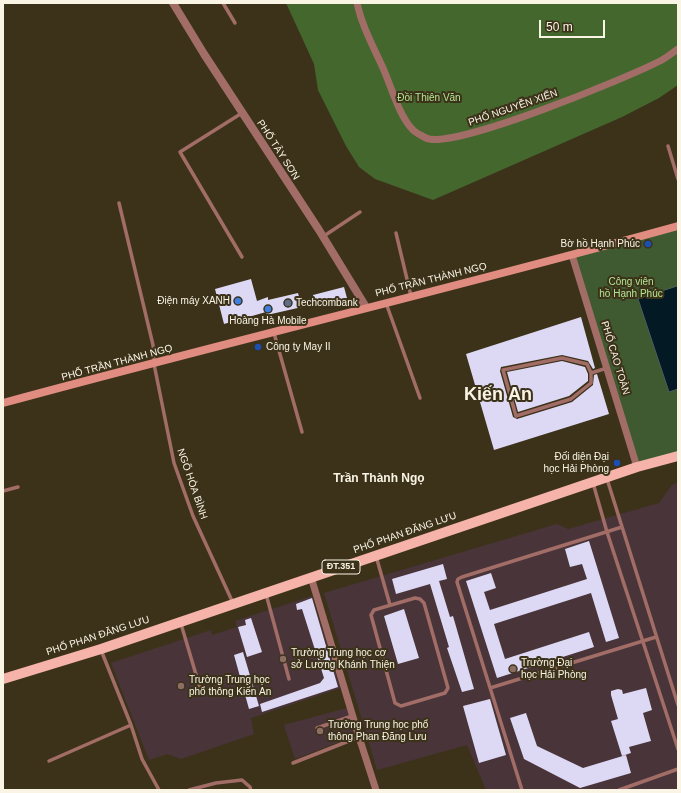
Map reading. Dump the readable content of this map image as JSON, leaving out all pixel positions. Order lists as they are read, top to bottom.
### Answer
{
  "streets": {
    "main road": ["PHỐ TRẦN THÀNH NGỌ", "PHỐ PHAN ĐĂNG LƯU", "ĐT.351"],
    "street": ["PHỐ NGUYỄN XIỂN", "PHỐ TÂY SƠN", "PHỐ CAO TOÀN"],
    "lane": ["NGÕ HÒA BÌNH"]
  },
  "crossings": [
    ["PHỐ TÂY SƠN", "PHỐ TRẦN THÀNH NGỌ"],
    ["PHỐ TRẦN THÀNH NGỌ", "PHỐ CAO TOÀN"],
    ["PHỐ TRẦN THÀNH NGỌ", "NGÕ HÒA BÌNH"],
    ["PHỐ CAO TOÀN", "PHỐ PHAN ĐĂNG LƯU"],
    ["NGÕ HÒA BÌNH", "PHỐ PHAN ĐĂNG LƯU"]
  ],
  "districts": ["Kiến An", "Trần Thành Ngọ"],
  "parks": ["Đồi Thiên Văn", "Công viên hồ Hạnh Phúc"],
  "places": [
    "Bờ hồ Hạnh Phúc",
    "Điện máy XANH",
    "Techcombank",
    "Hoàng Hà Mobile",
    "Công ty May II",
    "Đối diện Đại học Hải Phòng",
    "Trường Trung học cơ sở Lương Khánh Thiện",
    "Trường Đại học Hải Phòng",
    "Trường Trung học phổ thông Kiến An",
    "Trường Trung học phổ thông Phan Đăng Lưu"
  ],
  "scale_bar": "50 m"
}
